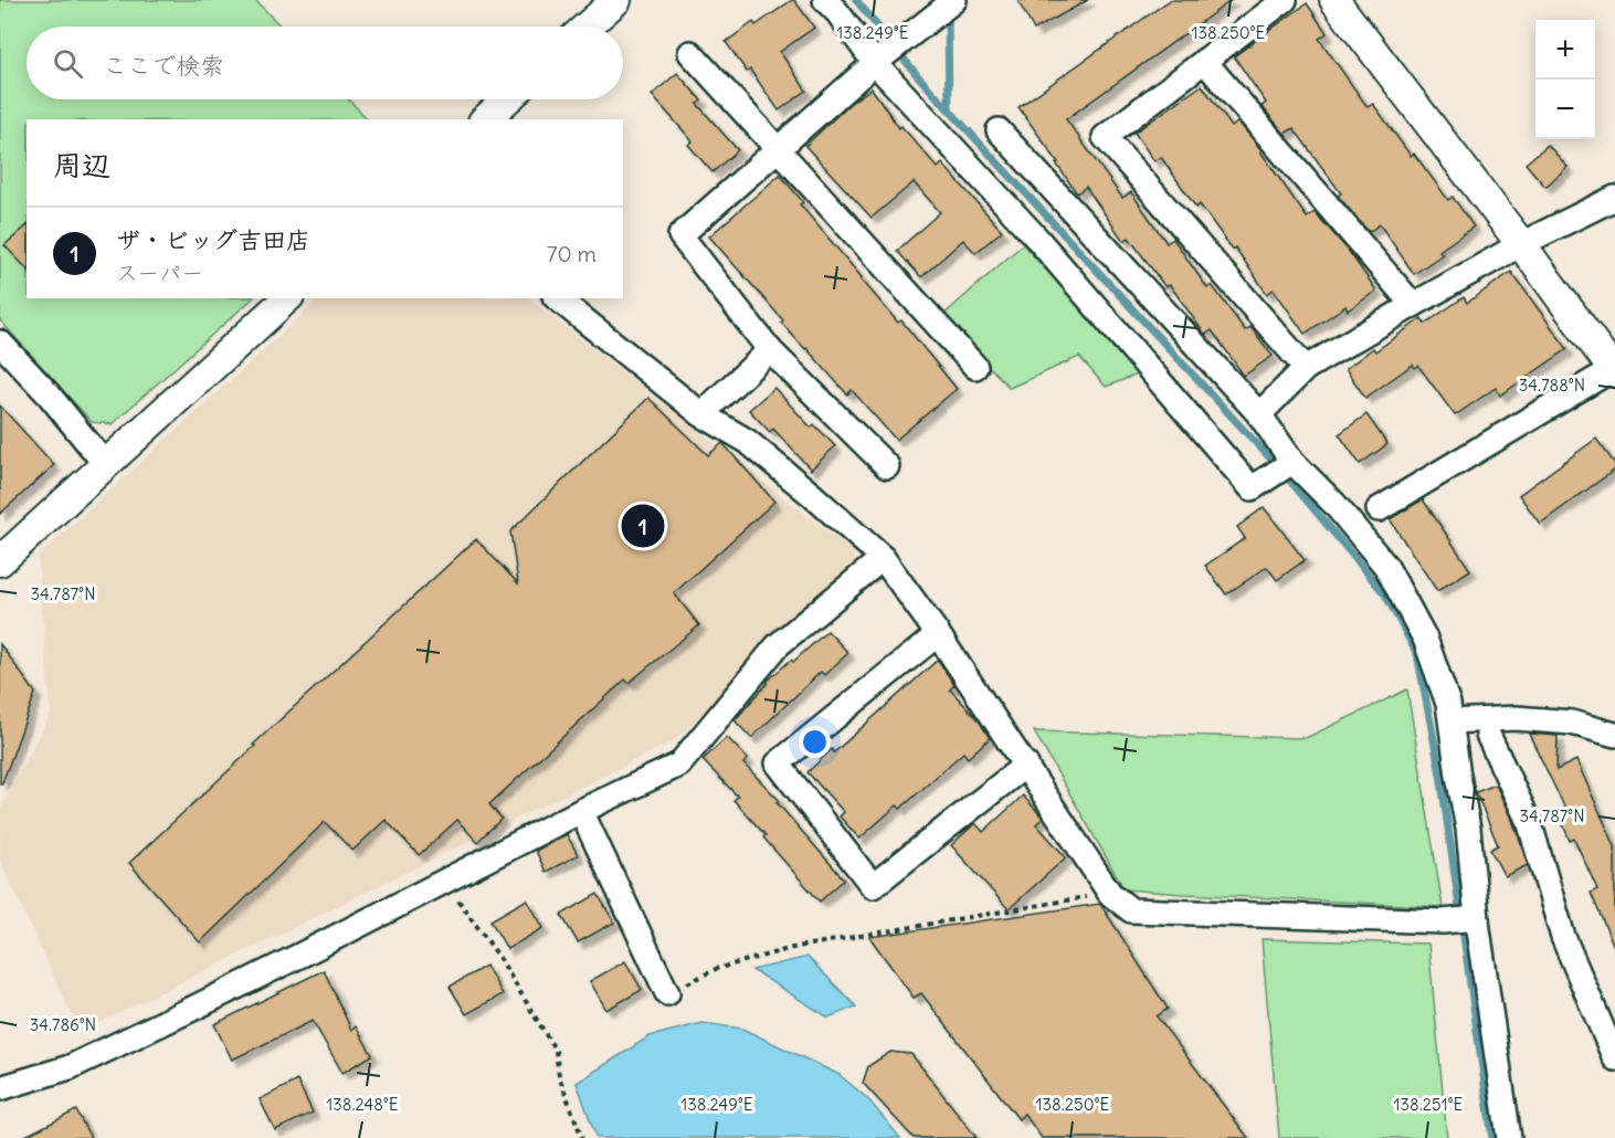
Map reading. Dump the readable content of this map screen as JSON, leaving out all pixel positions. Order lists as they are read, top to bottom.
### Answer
{
  "page": {
    "map_buttons": ["+", "−"],
    "search": "ここで検索",
    "heading": "周辺",
    "list": [
      {
        "mark": "1",
        "name": "ザ・ビッグ吉田店",
        "note": "スーパー",
        "value": "70 m"
      }
    ],
    "pins": "1"
  },
  "coordinates": [
    "138.249°E",
    "138.250°E",
    "34.788°N",
    "34.787°N",
    "34.786°N",
    "138.248°E",
    "138.251°E"
  ]
}
